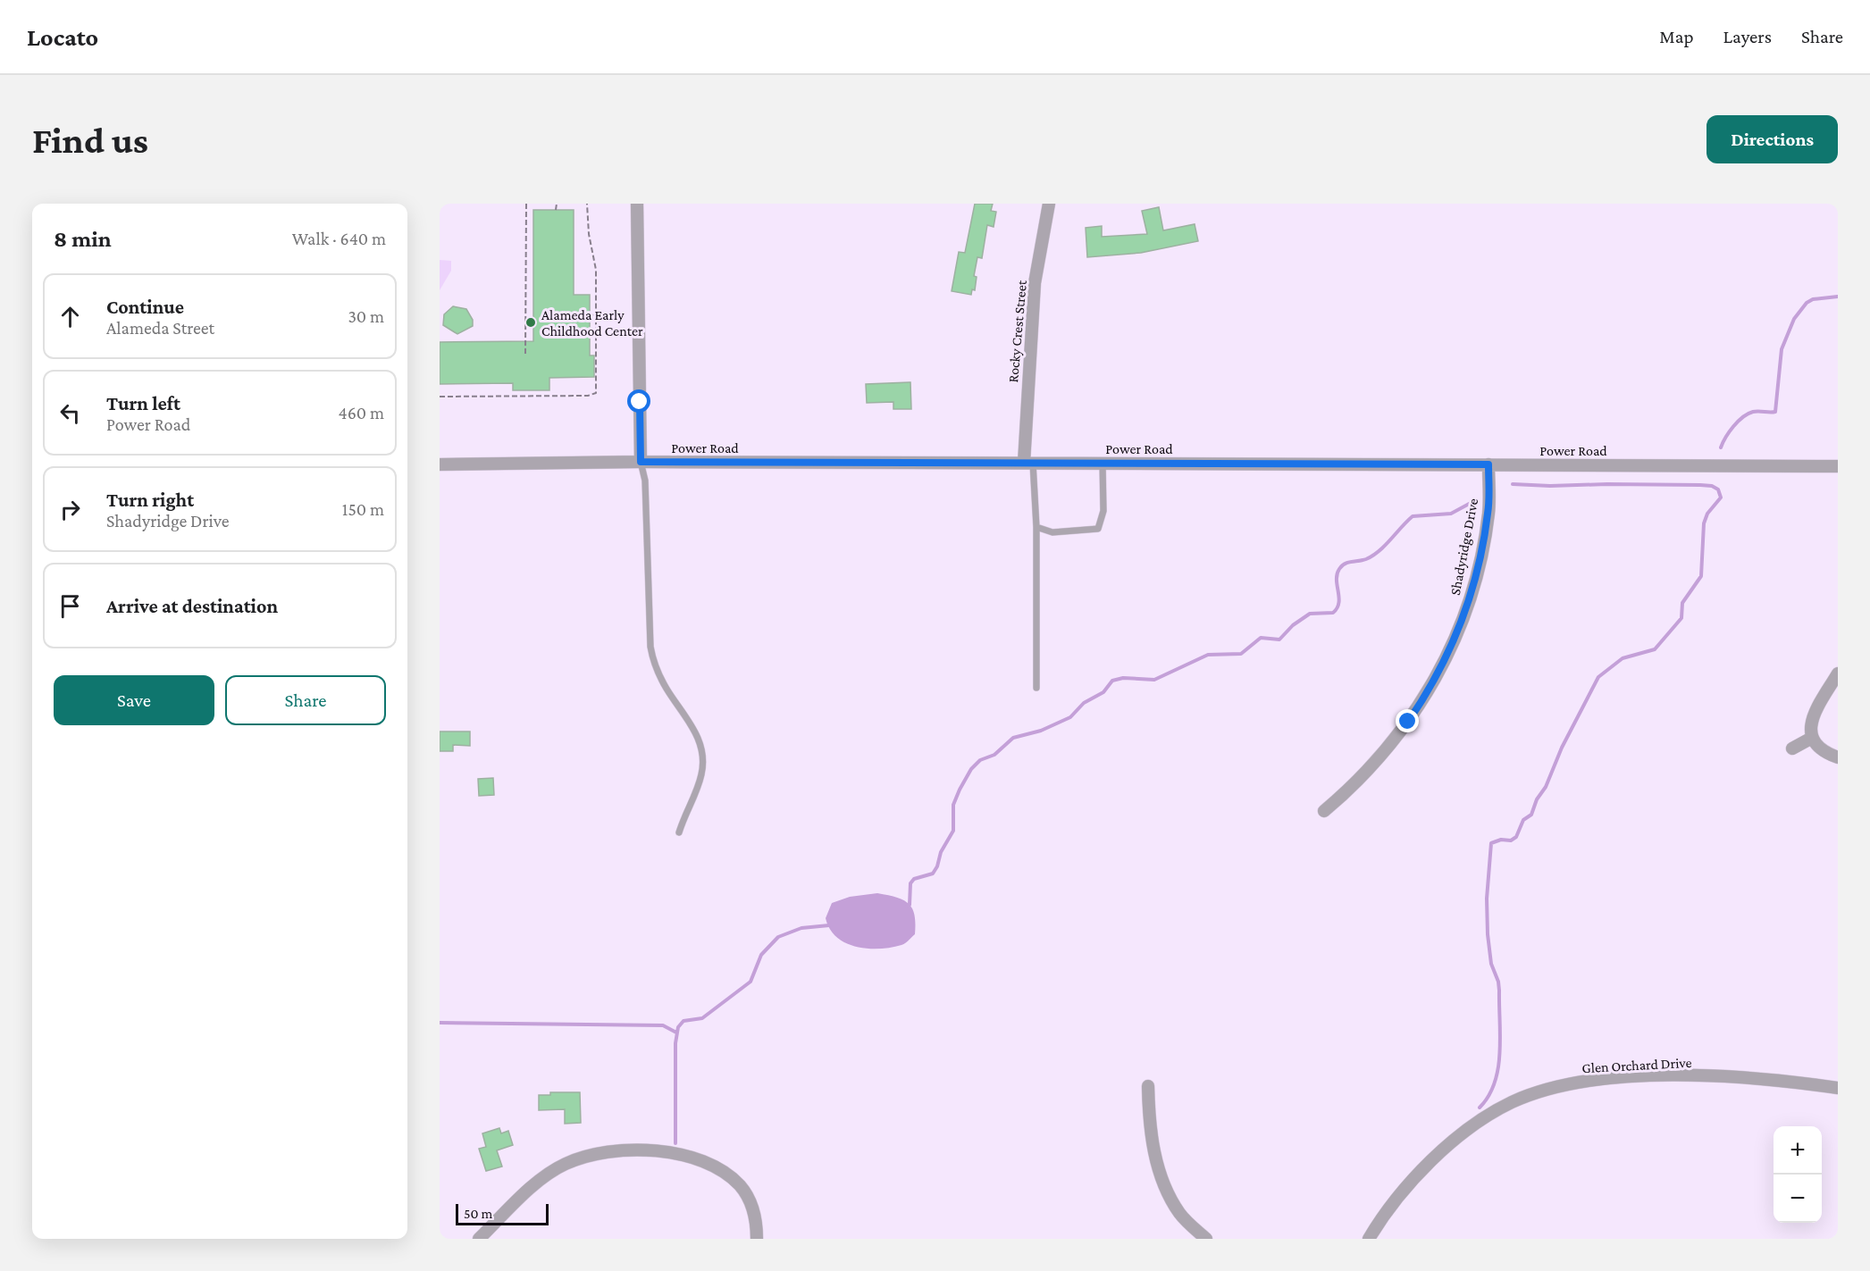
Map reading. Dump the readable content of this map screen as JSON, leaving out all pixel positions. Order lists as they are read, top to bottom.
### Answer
{
  "streets": {
    "street": [
      "Rocky Crest Street",
      "Power Road",
      "Shadyridge Drive",
      "Glen Orchard Drive"
    ]
  },
  "crossings": [
    ["Rocky Crest Street", "Power Road"],
    ["Power Road", "Shadyridge Drive"]
  ],
  "places": ["Alameda Early Childhood Center"],
  "scale_bar": "50 m",
  "page": {
    "header": "Locato",
    "nav": ["Map", "Layers", "Share"],
    "buttons": [
      "Directions",
      ["Save", "Share"]
    ],
    "title": "Find us",
    "heading": ["8 min", "Walk · 640 m"],
    "list": [
      ["Continue", "Alameda Street", "30 m"],
      ["Turn left", "Power Road", "460 m"],
      ["Turn right", "Shadyridge Drive", "150 m"],
      "Arrive at destination"
    ],
    "map_buttons": ["+", "−"],
    "scale": "50 m"
  }
}
